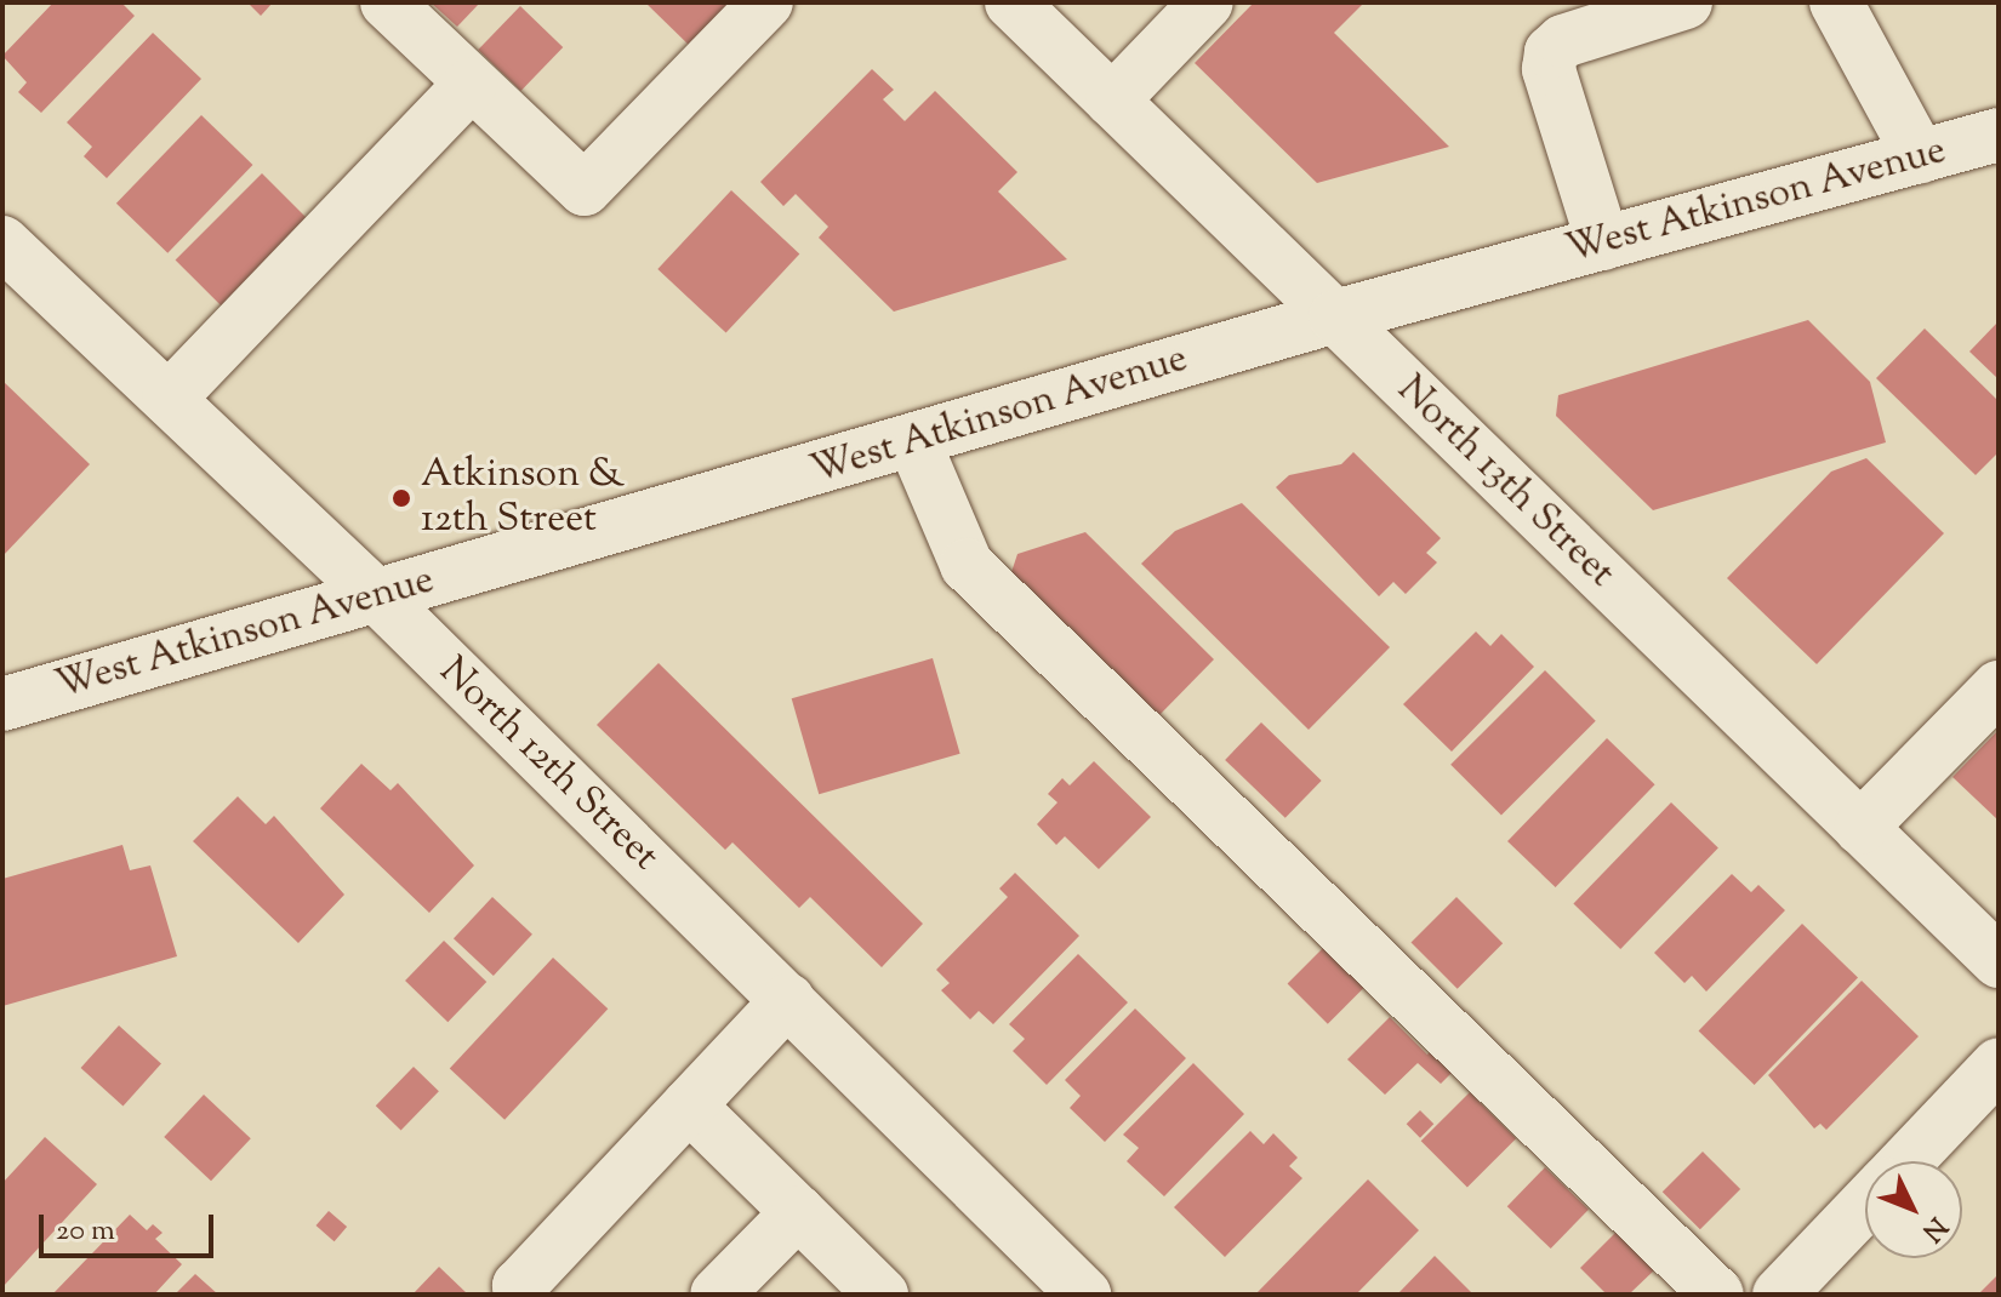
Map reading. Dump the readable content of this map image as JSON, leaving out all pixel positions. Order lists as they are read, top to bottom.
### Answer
{
  "streets": {
    "street": ["West Atkinson Avenue", "North 13th Street", "North 12th Street"]
  },
  "crossings": [
    ["West Atkinson Avenue", "North 13th Street"],
    ["West Atkinson Avenue", "North 12th Street"]
  ],
  "places": ["Atkinson & 12th Street"],
  "scale_bar": "20 m",
  "north": "bottom right"
}
